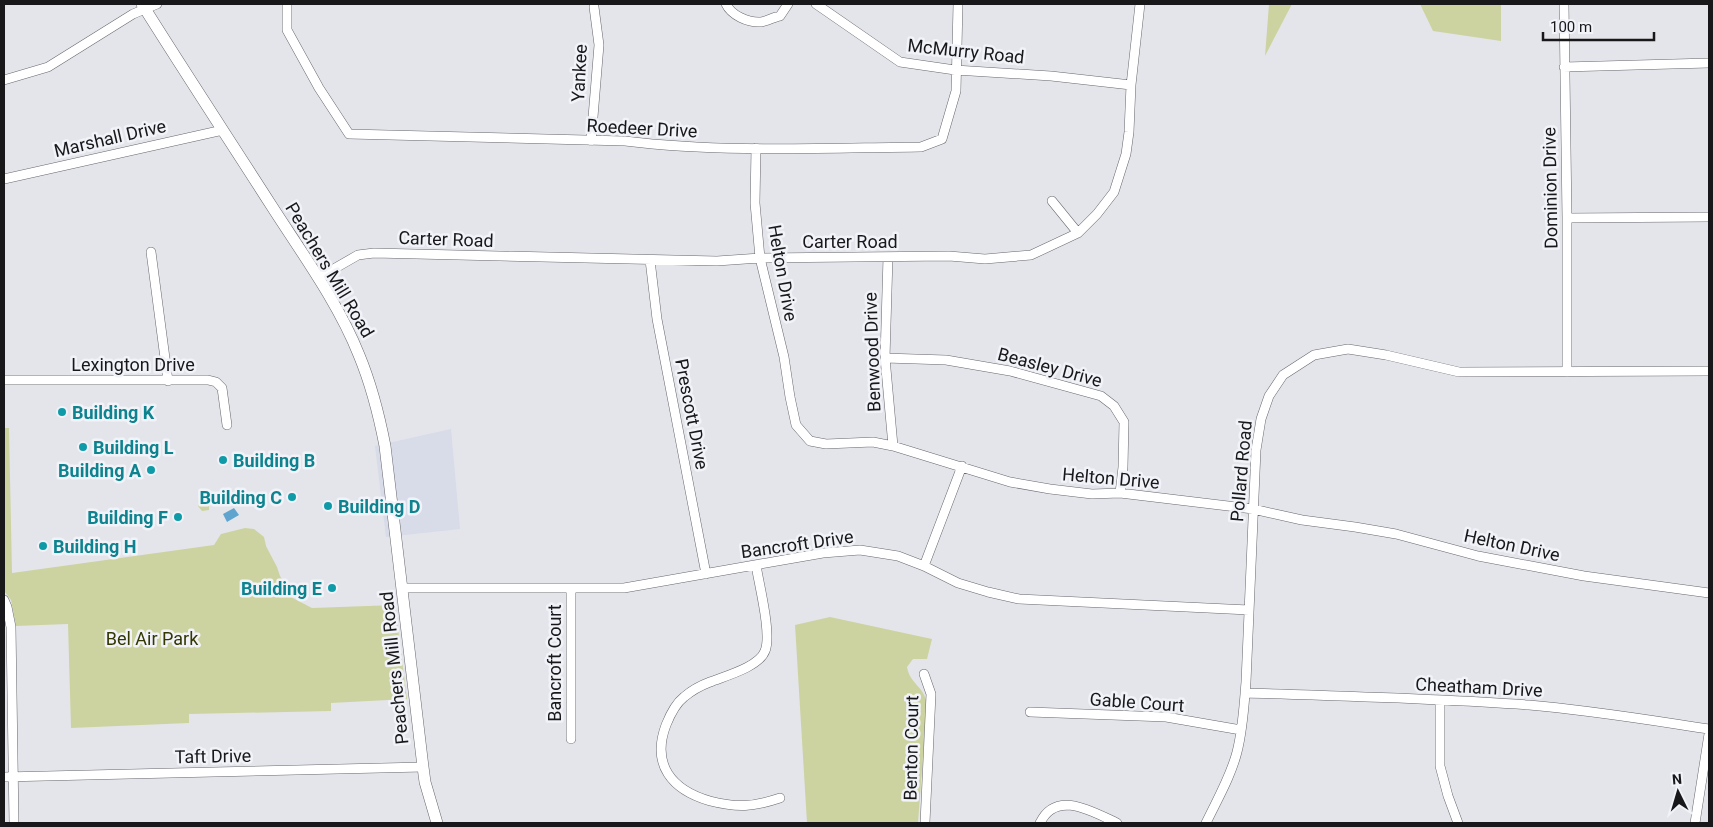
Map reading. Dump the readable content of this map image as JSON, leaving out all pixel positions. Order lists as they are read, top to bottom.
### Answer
{
  "streets": {
    "main road": ["Peachers Mill Road"],
    "street": [
      "McMurry Road",
      "Yankee",
      "Roedeer Drive",
      "Marshall Drive",
      "Dominion Drive",
      "Carter Road",
      "Helton Drive",
      "Benwood Drive",
      "Lexington Drive",
      "Beasley Drive",
      "Prescott Drive",
      "Pollard Road",
      "Bancroft Drive",
      "Bancroft Court",
      "Cheatham Drive",
      "Gable Court",
      "Benton Court",
      "Taft Drive"
    ]
  },
  "crossings": [
    ["McMurry Road", "Roedeer Drive"],
    ["McMurry Road", "Carter Road"],
    ["Yankee", "Roedeer Drive"],
    ["Roedeer Drive", "Helton Drive"],
    ["Marshall Drive", "Peachers Mill Road"],
    ["Dominion Drive", "Pollard Road"],
    ["Carter Road", "Peachers Mill Road"],
    ["Carter Road", "Helton Drive"],
    ["Carter Road", "Benwood Drive"],
    ["Carter Road", "Prescott Drive"],
    ["Peachers Mill Road", "Bancroft Drive"],
    ["Peachers Mill Road", "Taft Drive"],
    ["Helton Drive", "Benwood Drive"],
    ["Helton Drive", "Beasley Drive"],
    ["Helton Drive", "Pollard Road"],
    ["Benwood Drive", "Beasley Drive"],
    ["Prescott Drive", "Bancroft Drive"],
    ["Pollard Road", "Bancroft Drive"],
    ["Pollard Road", "Cheatham Drive"],
    ["Pollard Road", "Gable Court"],
    ["Bancroft Drive", "Bancroft Court"]
  ],
  "parks": ["Bel Air Park"],
  "places": [
    "Building K",
    "Building L",
    "Building B",
    "Building A",
    "Building C",
    "Building D",
    "Building F",
    "Building H",
    "Building E"
  ],
  "scale_bar": "100 m",
  "north": "top"
}
